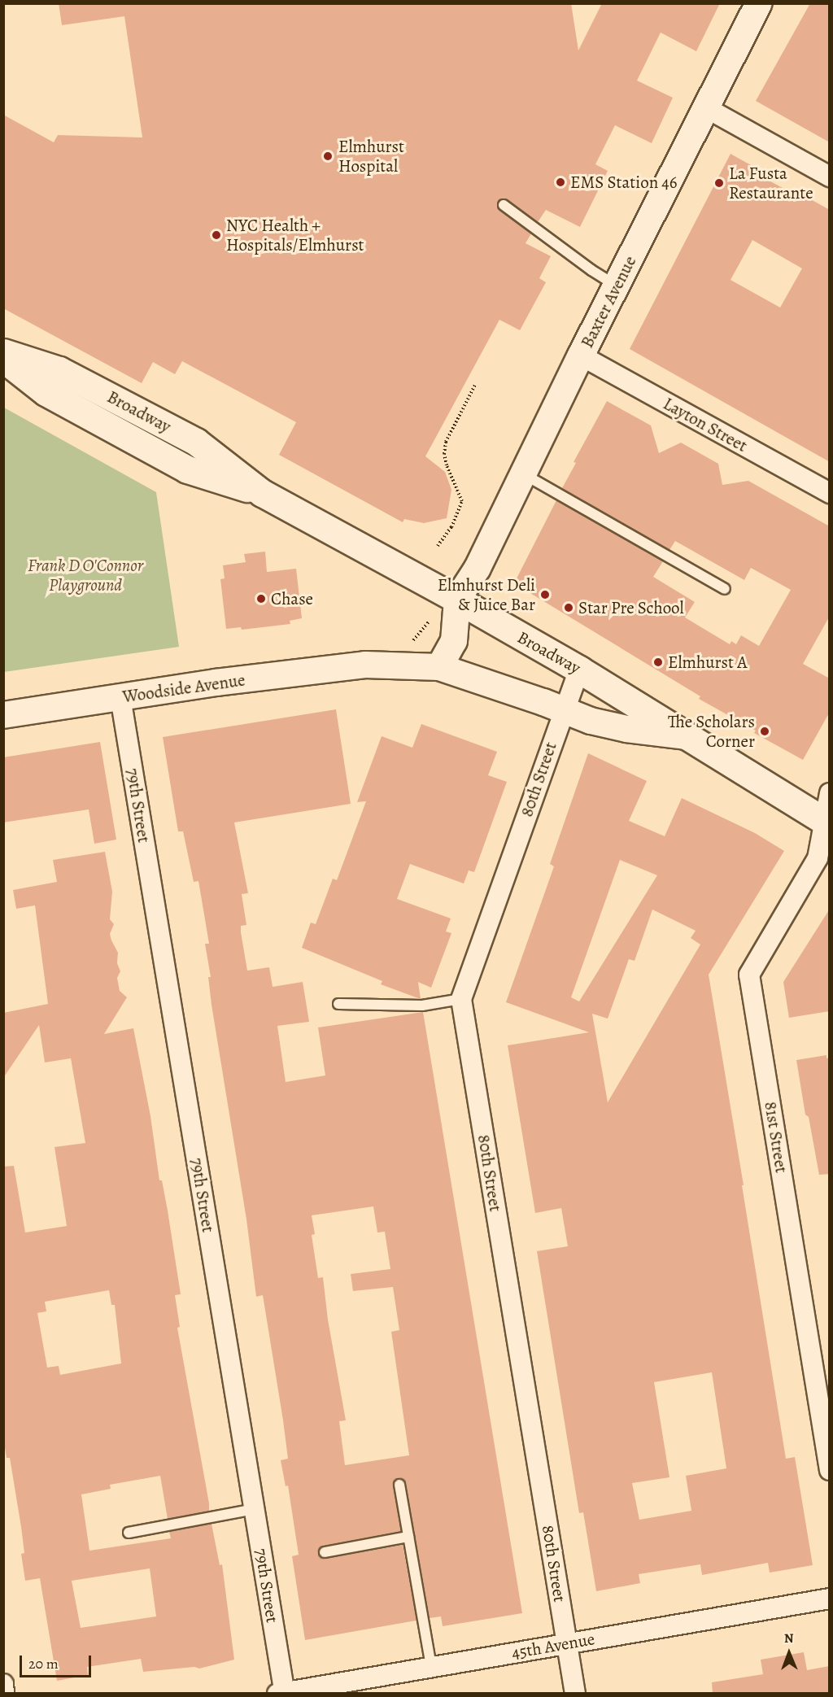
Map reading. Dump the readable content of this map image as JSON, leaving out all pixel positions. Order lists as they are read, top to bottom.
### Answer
{
  "streets": {
    "main road": ["Broadway"],
    "street": [
      "Baxter Avenue",
      "Layton Street",
      "Woodside Avenue",
      "80th Street",
      "79th Street",
      "81st Street",
      "45th Avenue"
    ]
  },
  "crossings": [
    ["Baxter Avenue", "Broadway"],
    ["Baxter Avenue", "Layton Street"],
    ["Broadway", "Woodside Avenue"],
    ["Broadway", "80th Street"],
    ["Broadway", "81st Street"],
    ["Woodside Avenue", "80th Street"],
    ["Woodside Avenue", "79th Street"],
    ["80th Street", "45th Avenue"],
    ["79th Street", "45th Avenue"]
  ],
  "parks": ["Frank D O'Connor Playground"],
  "places": [
    "Elmhurst Hospital",
    "EMS Station 46",
    "La Fusta Restaurante",
    "NYC Health + Hospitals/Elmhurst",
    "Elmhurst Deli & Juice Bar",
    "Chase",
    "Star Pre School",
    "Elmhurst A",
    "The Scholars Corner"
  ],
  "scale_bar": "20 m",
  "north": "top"
}
